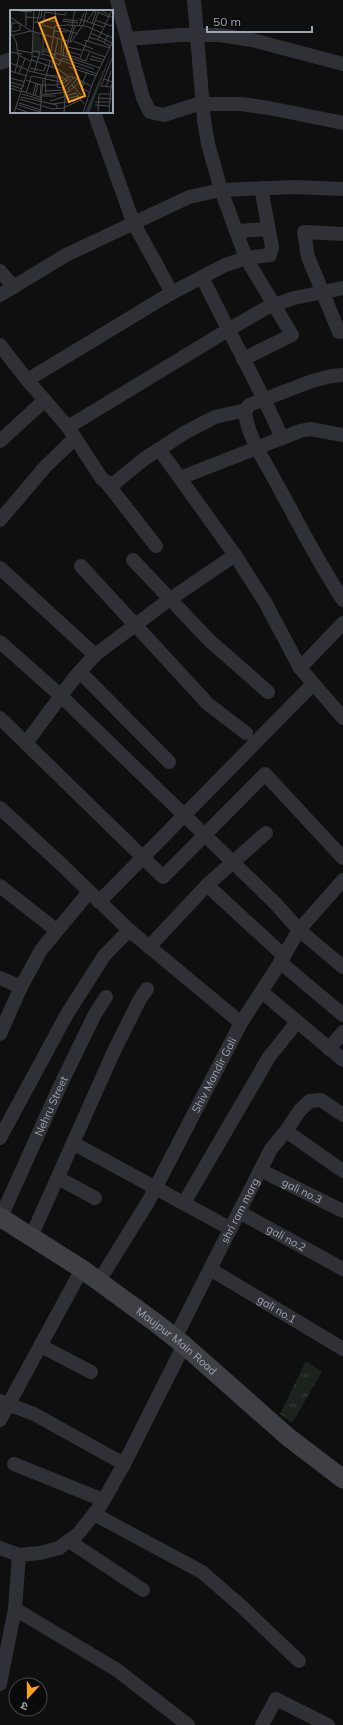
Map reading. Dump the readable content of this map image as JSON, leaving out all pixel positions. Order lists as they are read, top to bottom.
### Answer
{
  "streets": {
    "street": [
      "Shiv Mandir Gali",
      "Nehru Street",
      "gali no.3",
      "shri ram marg",
      "gali no.2",
      "gali no.1",
      "Maujpur Main Road"
    ]
  },
  "crossings": [
    ["Shiv Mandir Gali", "Maujpur Main Road"],
    ["Nehru Street", "Maujpur Main Road"],
    ["gali no.3", "shri ram marg"],
    ["shri ram marg", "gali no.2"],
    ["shri ram marg", "gali no.1"],
    ["shri ram marg", "Maujpur Main Road"]
  ],
  "scale_bar": "50 m",
  "north": "bottom"
}
